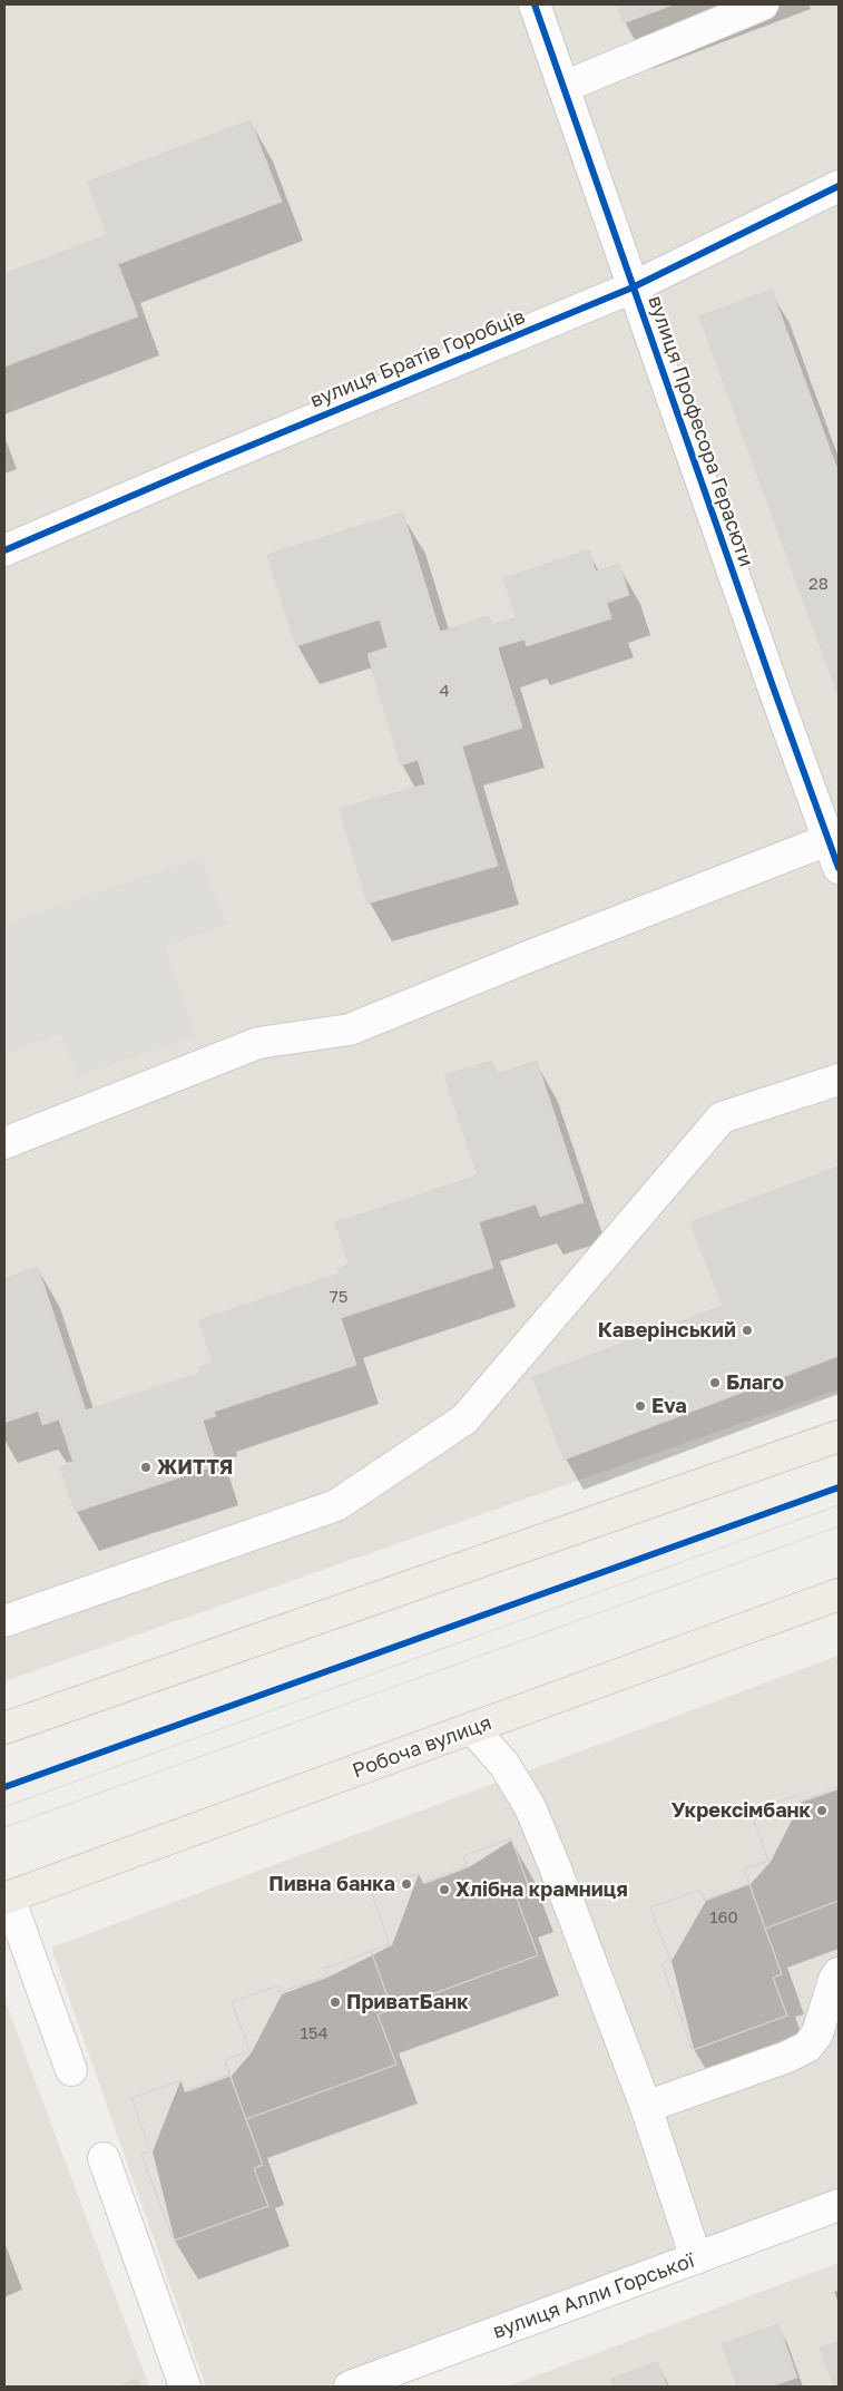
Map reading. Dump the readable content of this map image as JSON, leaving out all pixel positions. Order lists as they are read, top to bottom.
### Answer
{
  "streets": {
    "main road": ["Робоча вулиця"],
    "street": ["вулиця Братів Горобців", "вулиця Професора Герасюти", "вулиця Алли Горської"]
  },
  "crossings": [
    ["вулиця Братів Горобців", "вулиця Професора Герасюти"]
  ],
  "places": [
    "Каверінський",
    "Благо",
    "Eva",
    "ЖИТТЯ",
    "Укрексімбанк",
    "Пивна банка",
    "Хлібна крамниця",
    "ПриватБанк"
  ],
  "house_numbers": [
    "28",
    "4",
    "75",
    "160",
    "154"
  ]
}
